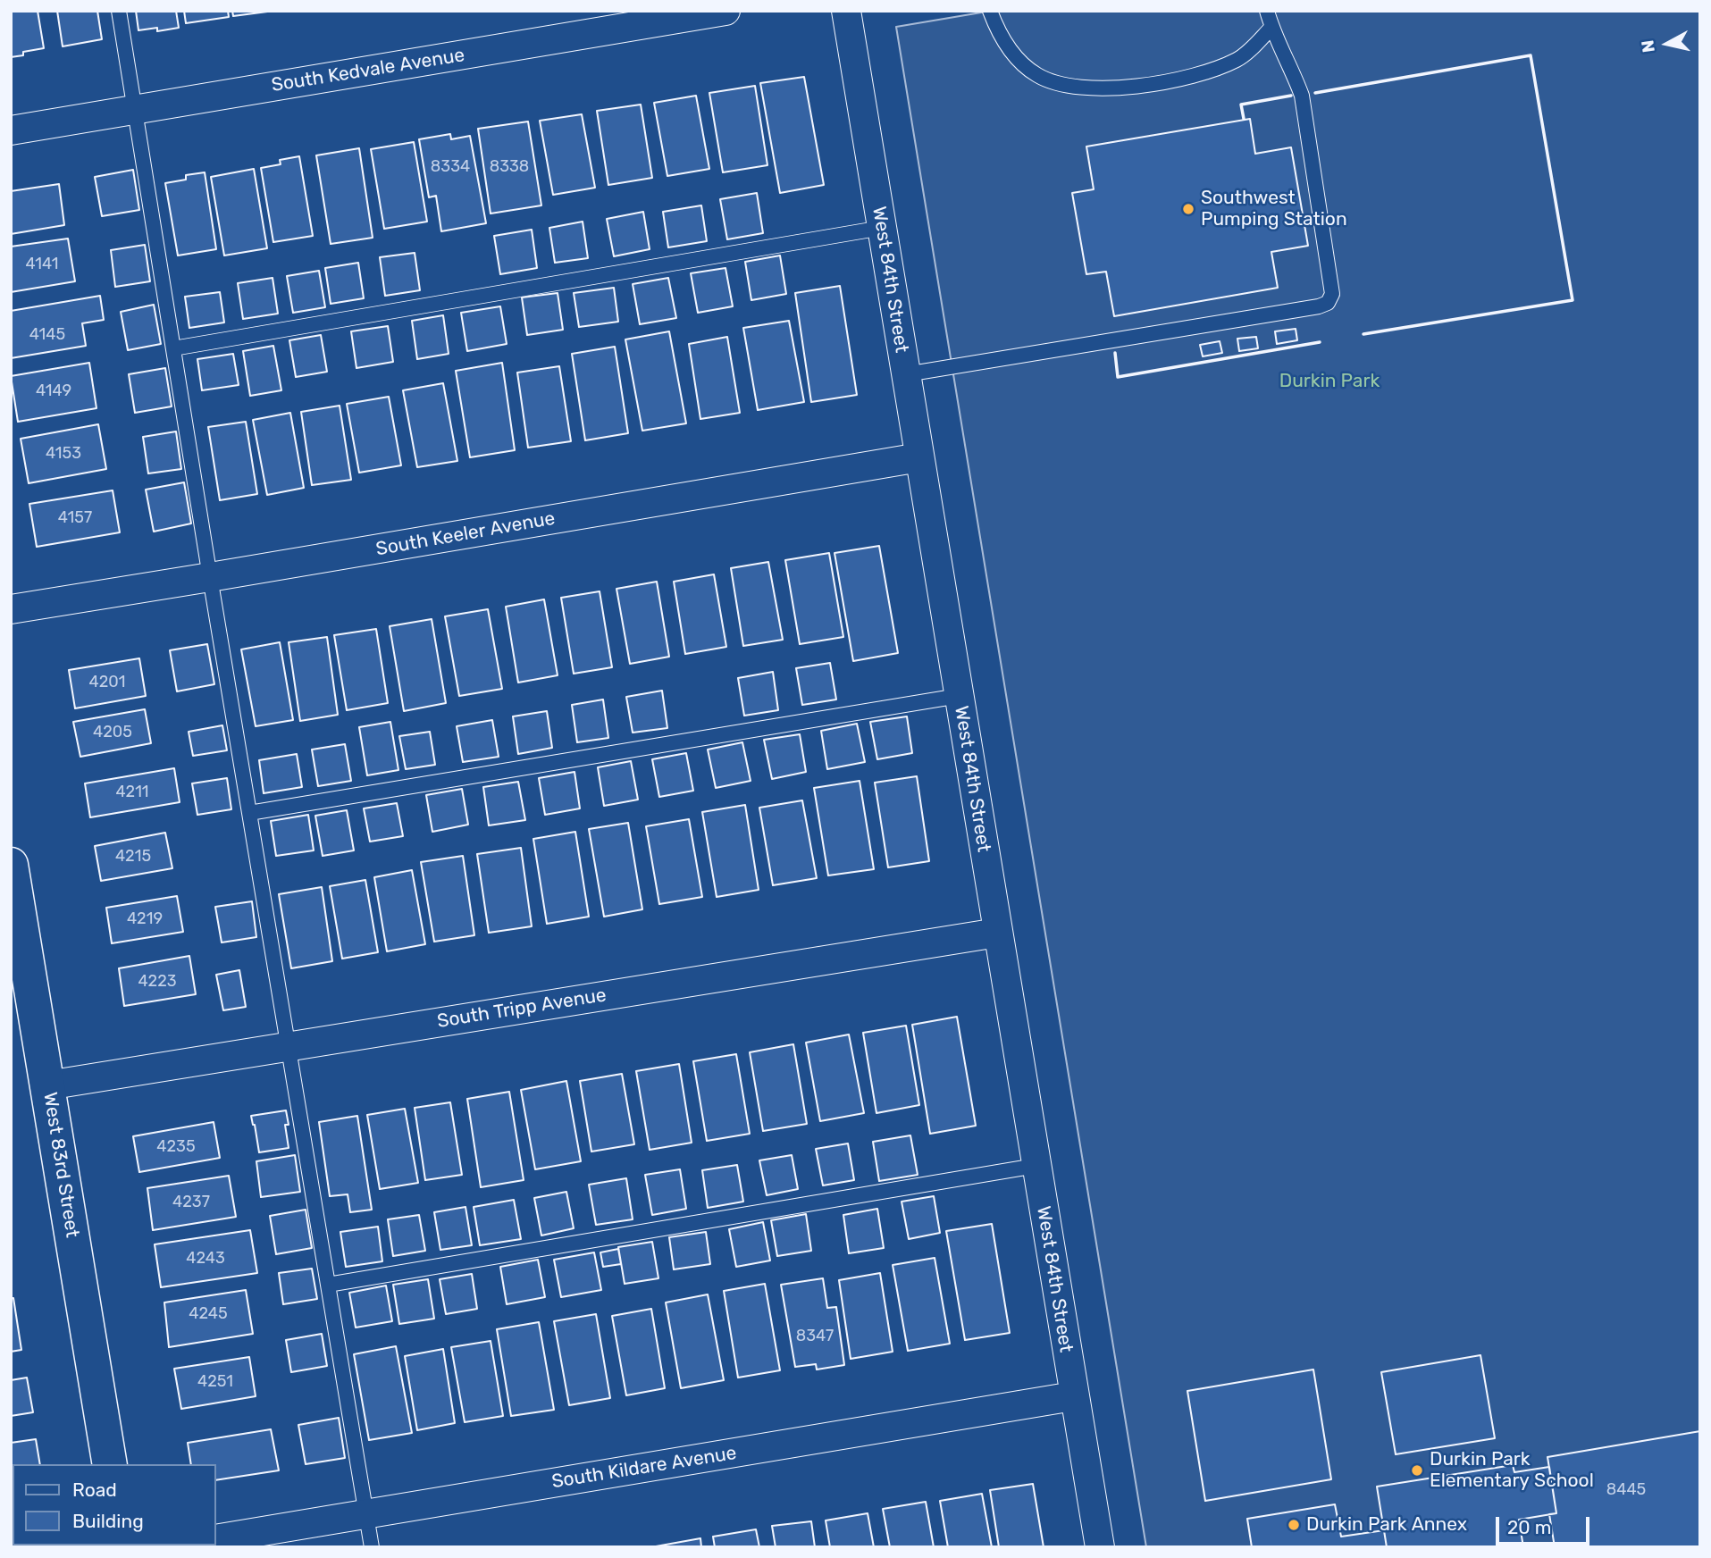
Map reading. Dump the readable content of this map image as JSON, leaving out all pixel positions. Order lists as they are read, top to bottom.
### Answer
{
  "streets": {
    "street": [
      "South Kedvale Avenue",
      "West 84th Street",
      "South Keeler Avenue",
      "South Tripp Avenue",
      "West 83rd Street",
      "South Kildare Avenue"
    ]
  },
  "crossings": [
    ["West 84th Street", "South Keeler Avenue"],
    ["West 84th Street", "South Tripp Avenue"],
    ["West 84th Street", "South Kildare Avenue"],
    ["South Tripp Avenue", "West 83rd Street"]
  ],
  "parks": ["Durkin Park"],
  "places": ["Southwest Pumping Station", "Durkin Park Elementary School", "Durkin Park Annex"],
  "house_numbers": [
    "8334",
    "8338",
    "4141",
    "4145",
    "4149",
    "4153",
    "4157",
    "4201",
    "4205",
    "4211",
    "4215",
    "4219",
    "4223",
    "4235",
    "4237",
    "4243",
    "4245",
    "8347",
    "4251",
    "8445"
  ],
  "legend": ["Road", "Building"],
  "scale_bar": "20 m",
  "north": "left"
}
